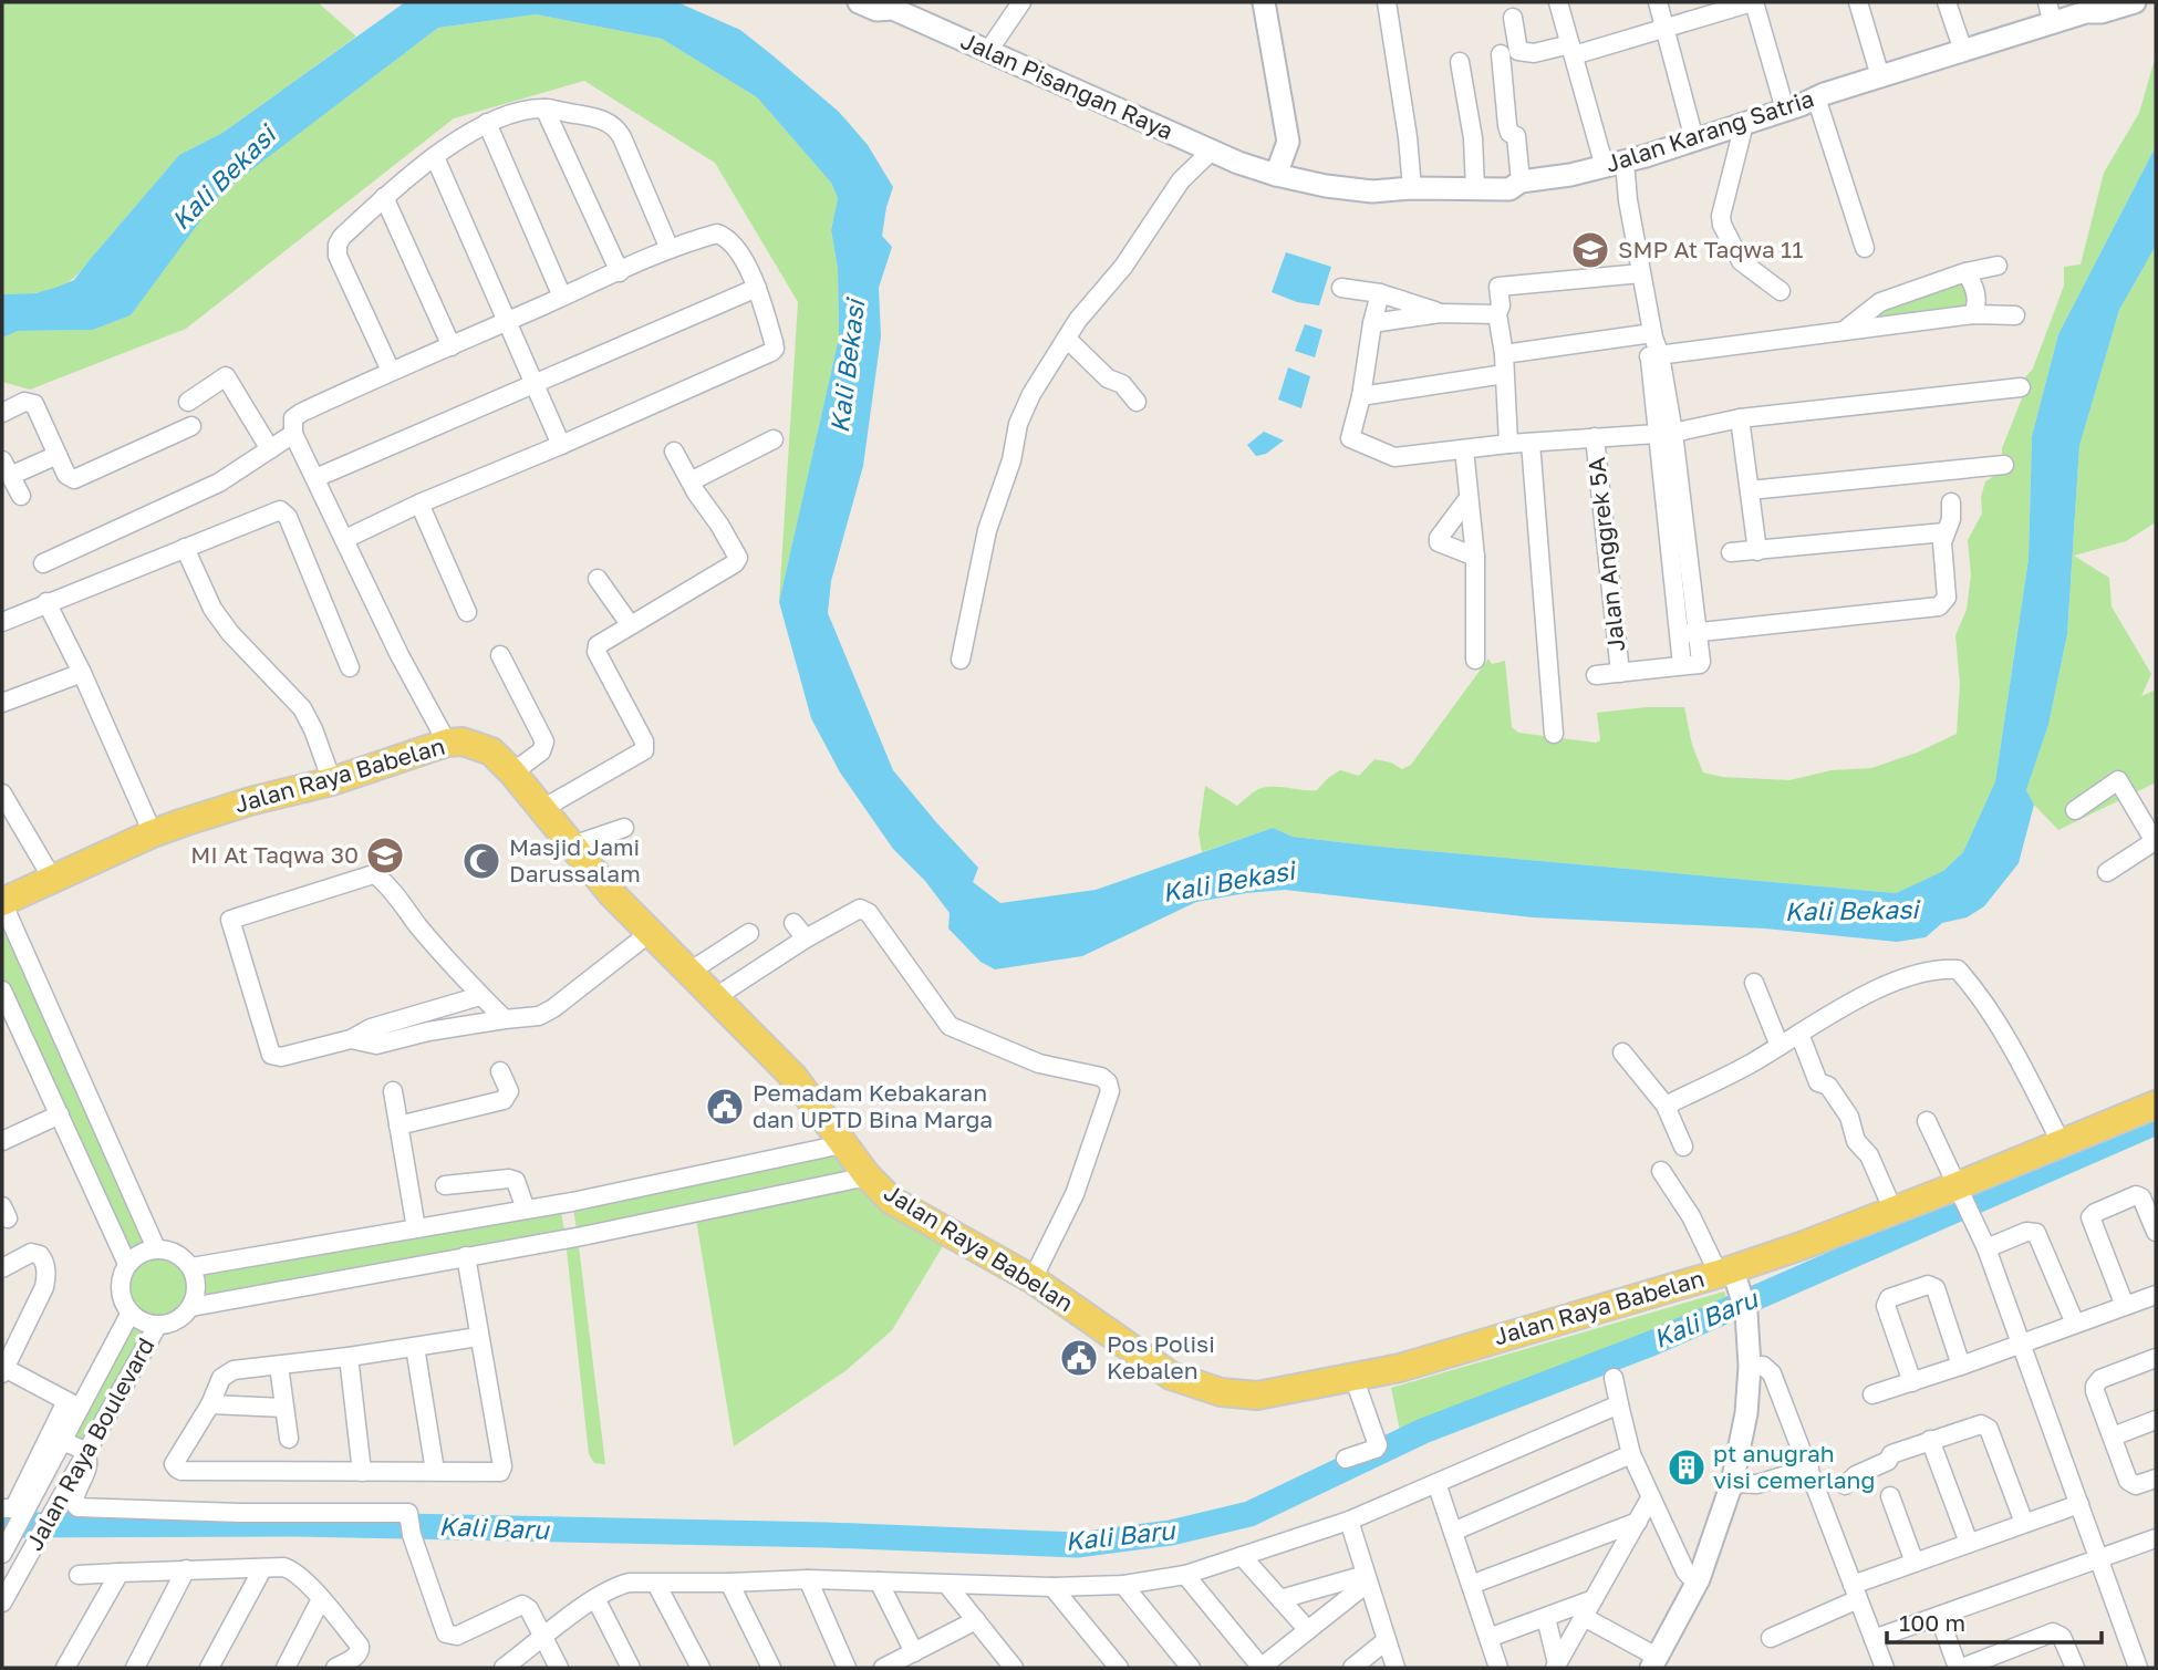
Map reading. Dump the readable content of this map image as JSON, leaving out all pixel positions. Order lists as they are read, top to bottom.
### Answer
{
  "streets": {
    "main road": ["Jalan Raya Babelan"],
    "street": [
      "Jalan Pisangan Raya",
      "Jalan Karang Satria",
      "Jalan Anggrek 5A",
      "Jalan Raya Boulevard"
    ]
  },
  "crossings": [
    ["Jalan Pisangan Raya", "Jalan Karang Satria"]
  ],
  "water": ["Kali Bekasi", "Kali Baru"],
  "places": {
    "school or university": ["SMP At Taqwa 11", "MI At Taqwa 30"],
    "mosque": ["Masjid Jami Darussalam"],
    "public building": ["Pemadam Kebakaran dan UPTD Bina Marga", "Pos Polisi Kebalen"],
    "building": ["pt anugrah visi cemerlang"]
  },
  "scale_bar": "100 m"
}
